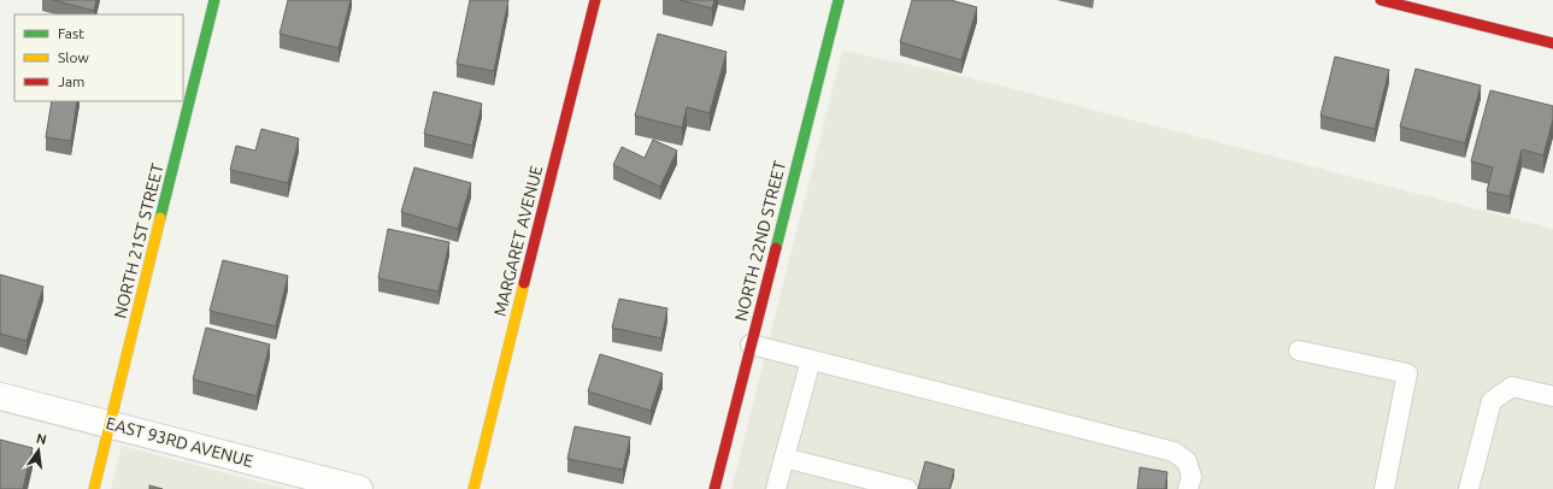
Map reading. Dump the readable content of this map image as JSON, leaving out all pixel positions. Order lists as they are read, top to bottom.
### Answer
{
  "streets": {
    "street": [
      "NORTH 21ST STREET",
      "MARGARET AVENUE",
      "NORTH 22ND STREET",
      "EAST 93RD AVENUE"
    ]
  },
  "crossings": [
    ["NORTH 21ST STREET", "EAST 93RD AVENUE"]
  ],
  "legend": ["Fast", "Slow", "Jam"],
  "north": "top"
}
